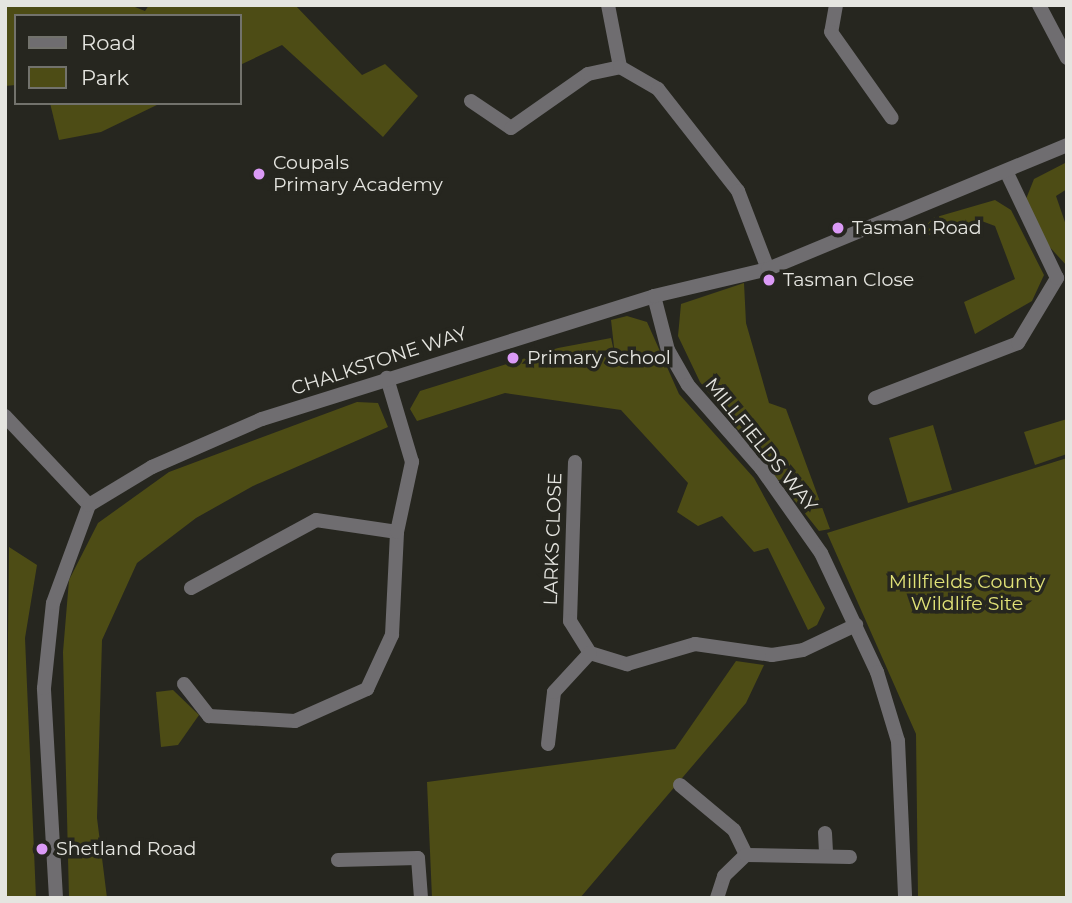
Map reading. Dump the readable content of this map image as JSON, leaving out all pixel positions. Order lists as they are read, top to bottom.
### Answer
{
  "streets": {
    "street": ["CHALKSTONE WAY", "MILLFIELDS WAY", "LARKS CLOSE"]
  },
  "crossings": [
    ["CHALKSTONE WAY", "MILLFIELDS WAY"]
  ],
  "parks": ["Millfields County Wildlife Site"],
  "places": [
    "Coupals Primary Academy",
    "Tasman Road",
    "Tasman Close",
    "Primary School",
    "Shetland Road"
  ],
  "legend": ["Road", "Park"]
}
